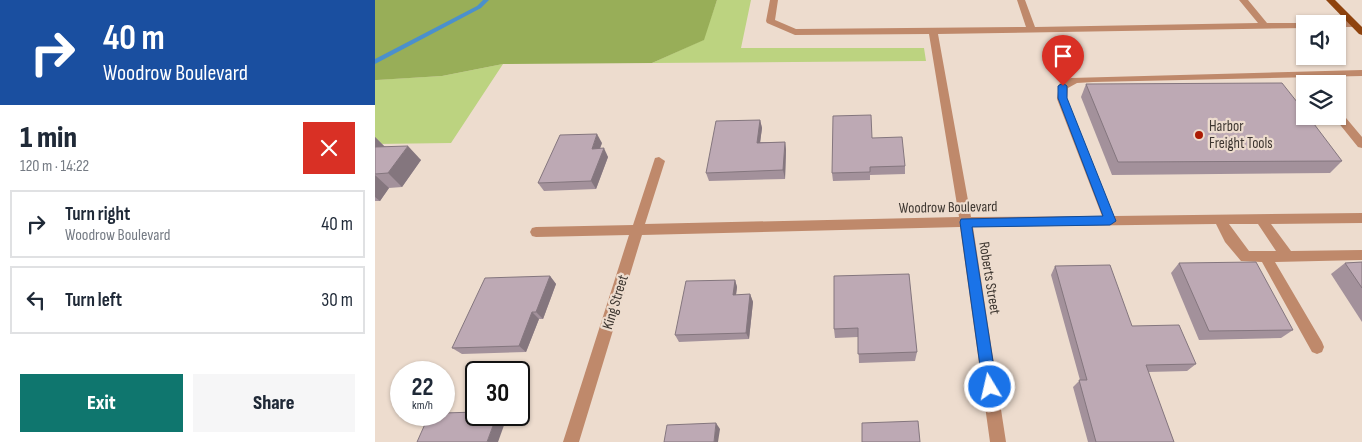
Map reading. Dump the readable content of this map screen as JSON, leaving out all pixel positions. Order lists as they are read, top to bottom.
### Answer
{
  "streets": {
    "street": ["Woodrow Boulevard", "Roberts Street", "King Street"]
  },
  "crossings": [
    ["Woodrow Boulevard", "Roberts Street"],
    ["Woodrow Boulevard", "King Street"]
  ],
  "places": ["Harbor Freight Tools"],
  "page": {
    "turn": ["40 m", "Woodrow Boulevard"],
    "heading": ["1 min", "120 m · 14:22"],
    "list": [
      {
        "name": "Turn right",
        "note": "Woodrow Boulevard",
        "value": "40 m"
      },
      {
        "name": "Turn left",
        "value": "30 m"
      }
    ],
    "speed": "22 km/h",
    "limit": "30",
    "buttons": ["Exit", "Share"]
  }
}
